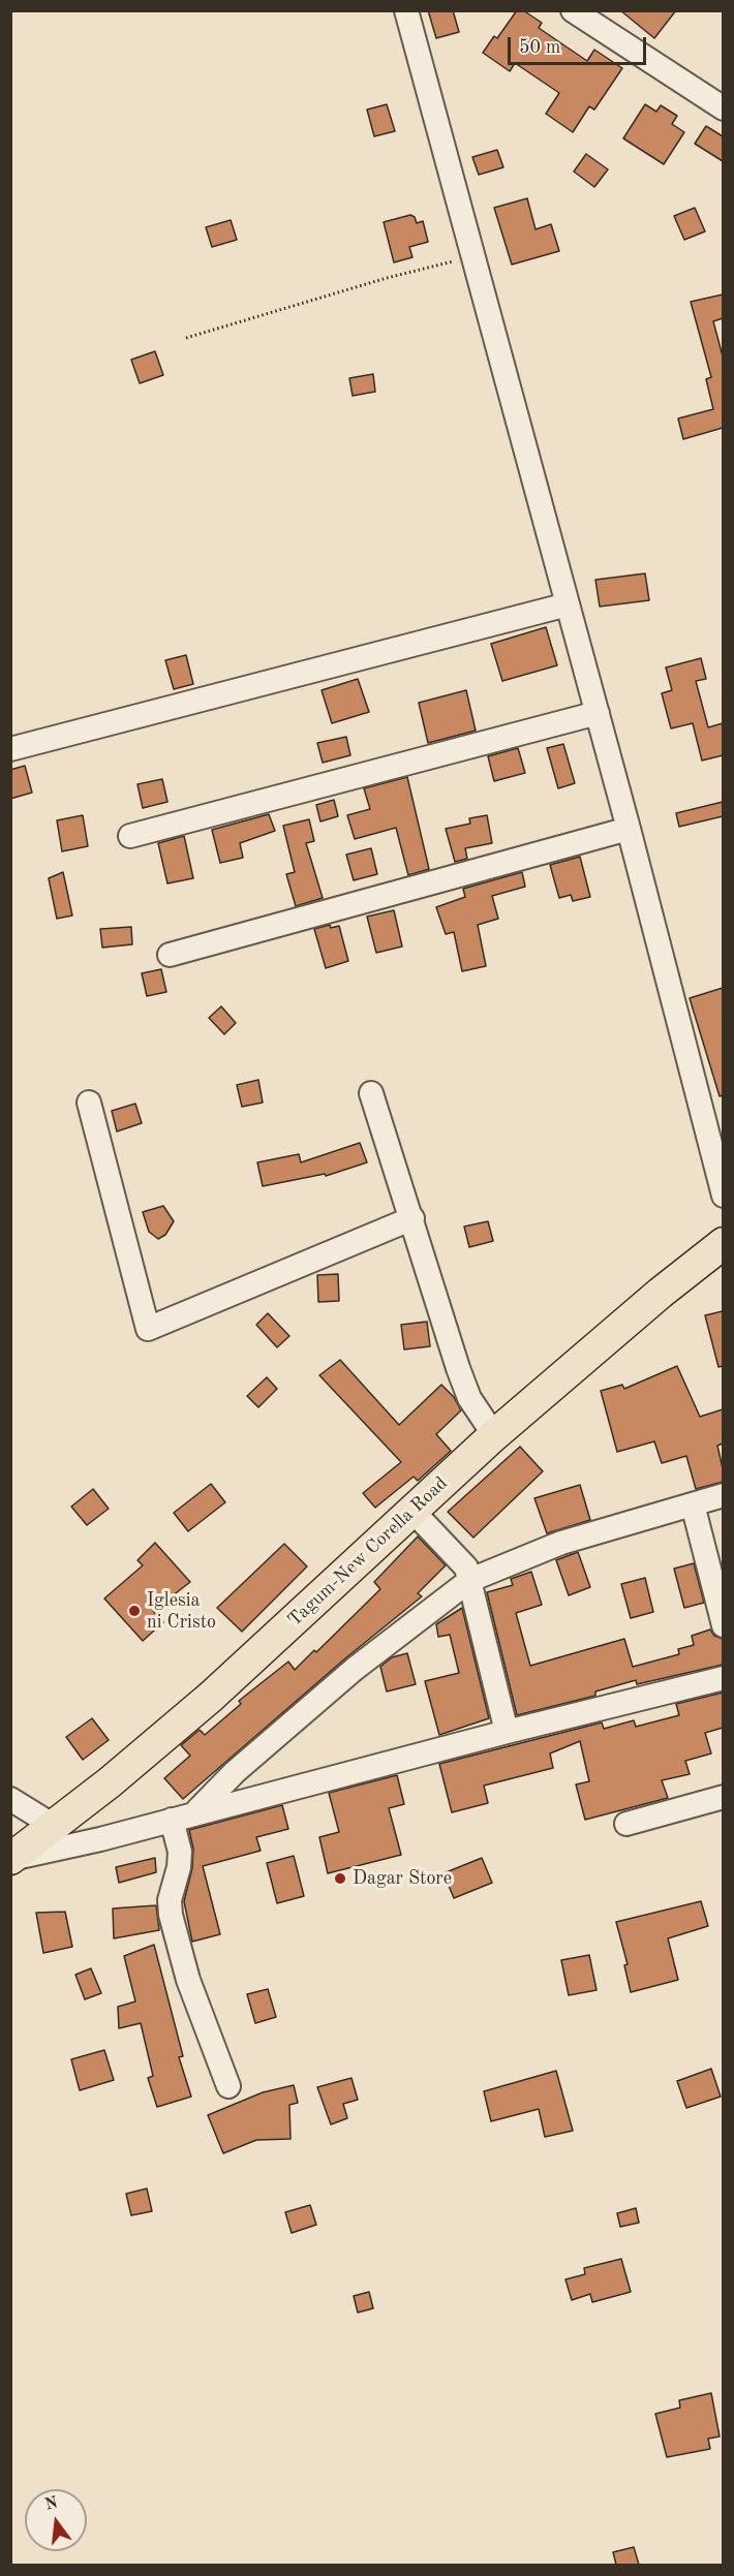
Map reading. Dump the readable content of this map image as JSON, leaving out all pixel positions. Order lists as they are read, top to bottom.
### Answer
{
  "streets": {
    "main road": ["Tagum-New Corella Road"]
  },
  "places": ["Iglesia ni Cristo", "Dagar Store"],
  "scale_bar": "50 m",
  "north": "top"
}
